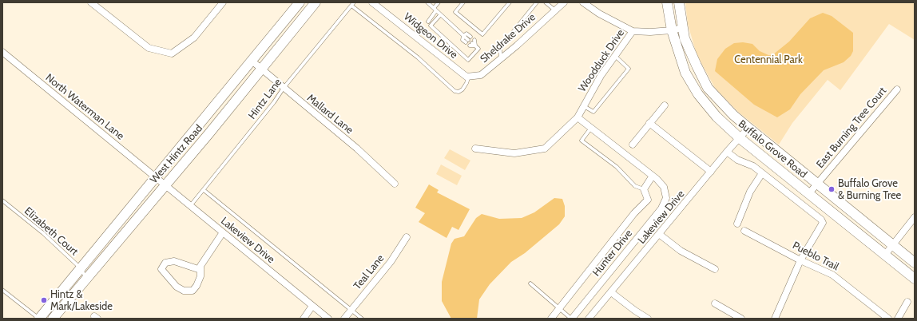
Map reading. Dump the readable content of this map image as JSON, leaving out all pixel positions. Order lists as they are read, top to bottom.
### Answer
{
  "streets": {
    "main road": ["Buffalo Grove Road", "West Hintz Road"],
    "street": [
      "Widgeon Drive",
      "Sheldrake Drive",
      "Woodduck Drive",
      "North Waterman Lane",
      "Mallard Lane",
      "East Burning Tree Court",
      "Lakeview Drive",
      "Hunter Drive",
      "Pueblo Trail",
      "Teal Lane"
    ],
    "lane": ["Hintz Lane", "Elizabeth Court"]
  },
  "crossings": [
    ["Widgeon Drive", "Sheldrake Drive"],
    ["Hintz Lane", "Mallard Lane"],
    ["Hintz Lane", "Lakeview Drive"],
    ["North Waterman Lane", "West Hintz Road"],
    ["North Waterman Lane", "Lakeview Drive"],
    ["Mallard Lane", "West Hintz Road"],
    ["East Burning Tree Court", "Buffalo Grove Road"],
    ["Buffalo Grove Road", "Lakeview Drive"],
    ["West Hintz Road", "Lakeview Drive"],
    ["West Hintz Road", "Elizabeth Court"]
  ],
  "parks": ["Centennial Park"],
  "places": ["Buffalo Grove & Burning Tree", "Hintz & Mark/Lakeside"]
}
